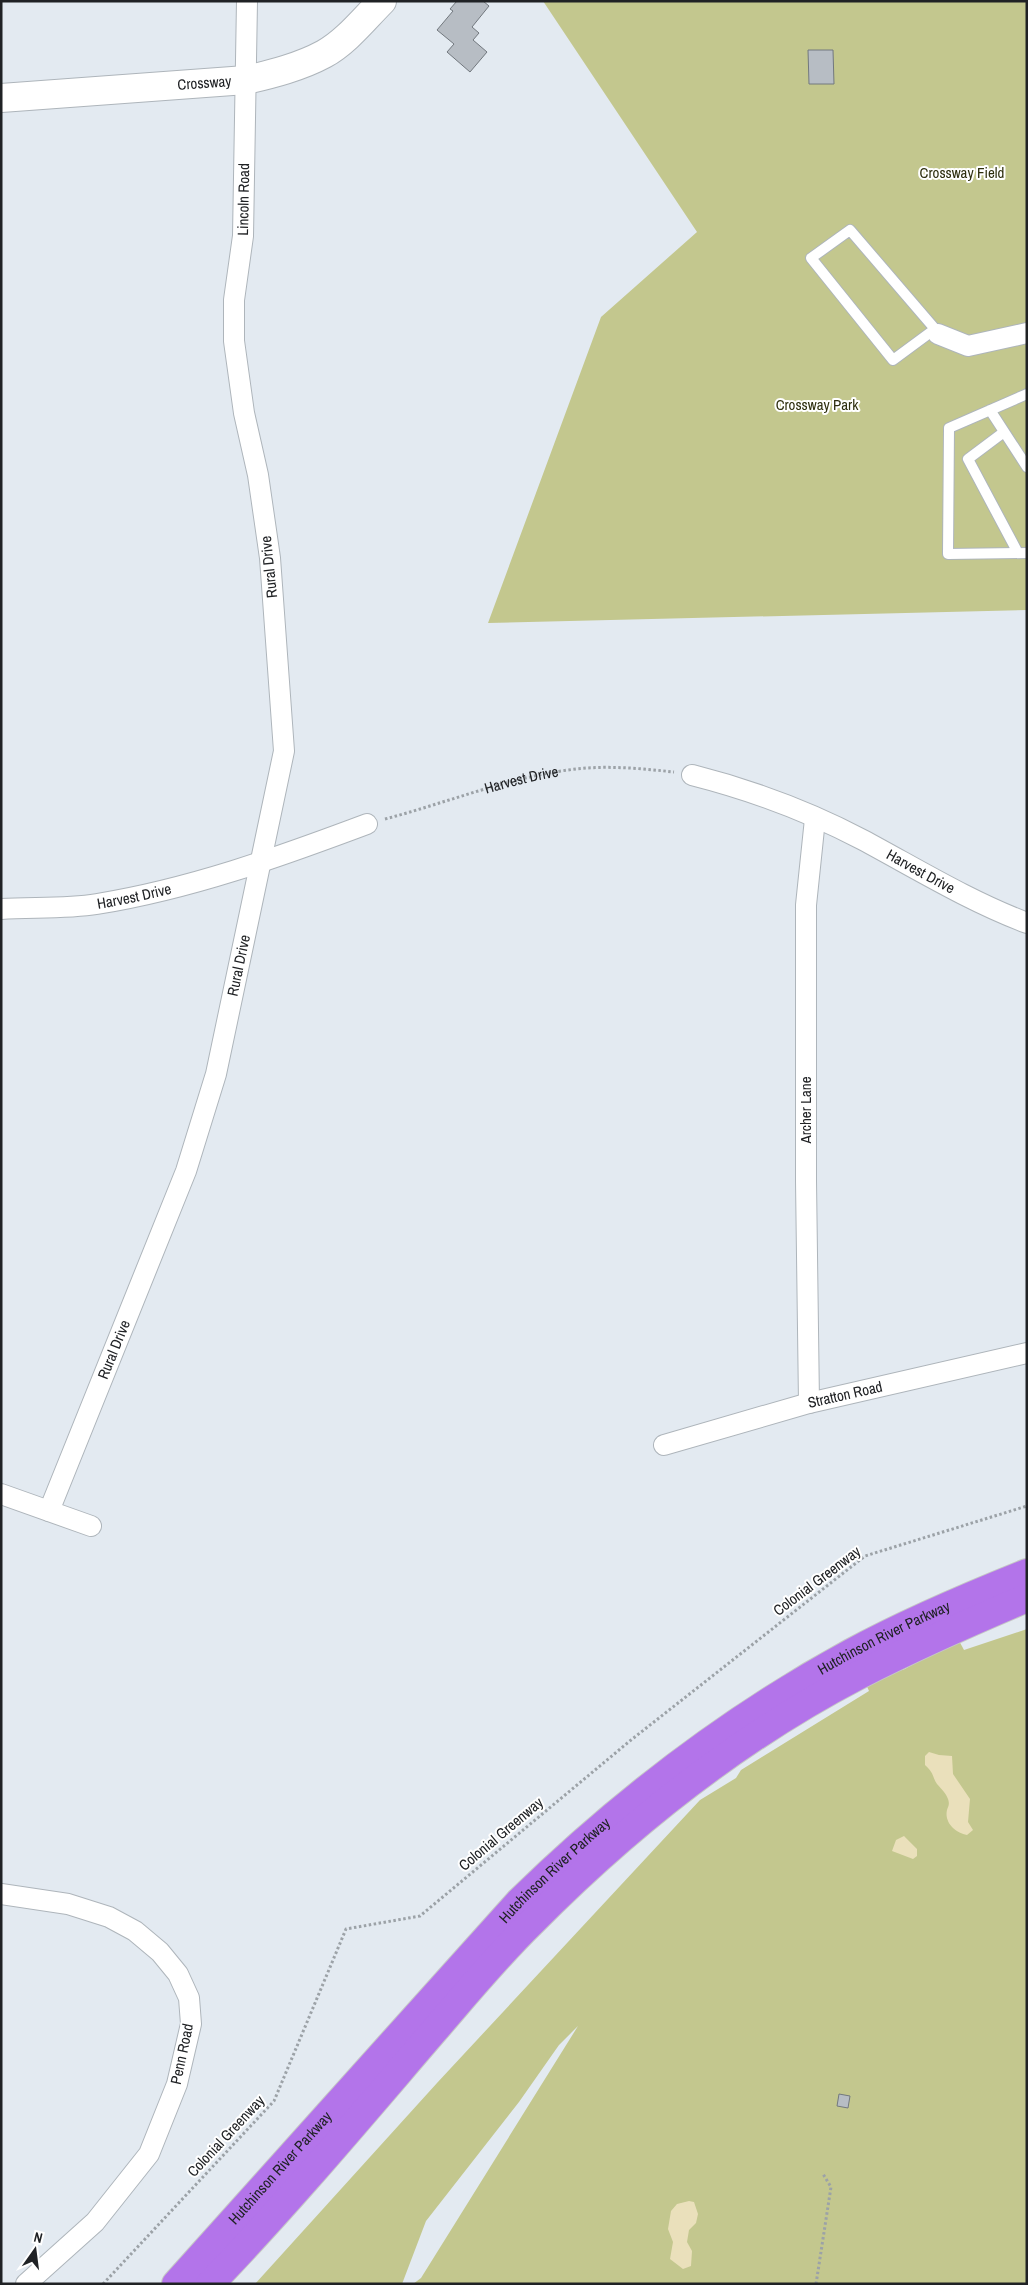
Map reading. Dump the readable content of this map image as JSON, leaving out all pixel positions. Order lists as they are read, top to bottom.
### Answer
{
  "streets": {
    "highway": ["Hutchinson River Parkway"],
    "street": [
      "Crossway",
      "Lincoln Road",
      "Rural Drive",
      "Harvest Drive",
      "Archer Lane",
      "Stratton Road",
      "Penn Road"
    ],
    "path": ["Colonial Greenway"]
  },
  "crossings": [
    ["Crossway", "Lincoln Road"],
    ["Lincoln Road", "Rural Drive"],
    ["Rural Drive", "Harvest Drive"],
    ["Harvest Drive", "Archer Lane"],
    ["Archer Lane", "Stratton Road"]
  ],
  "parks": ["Crossway Field", "Crossway Park"],
  "north": "top"
}
